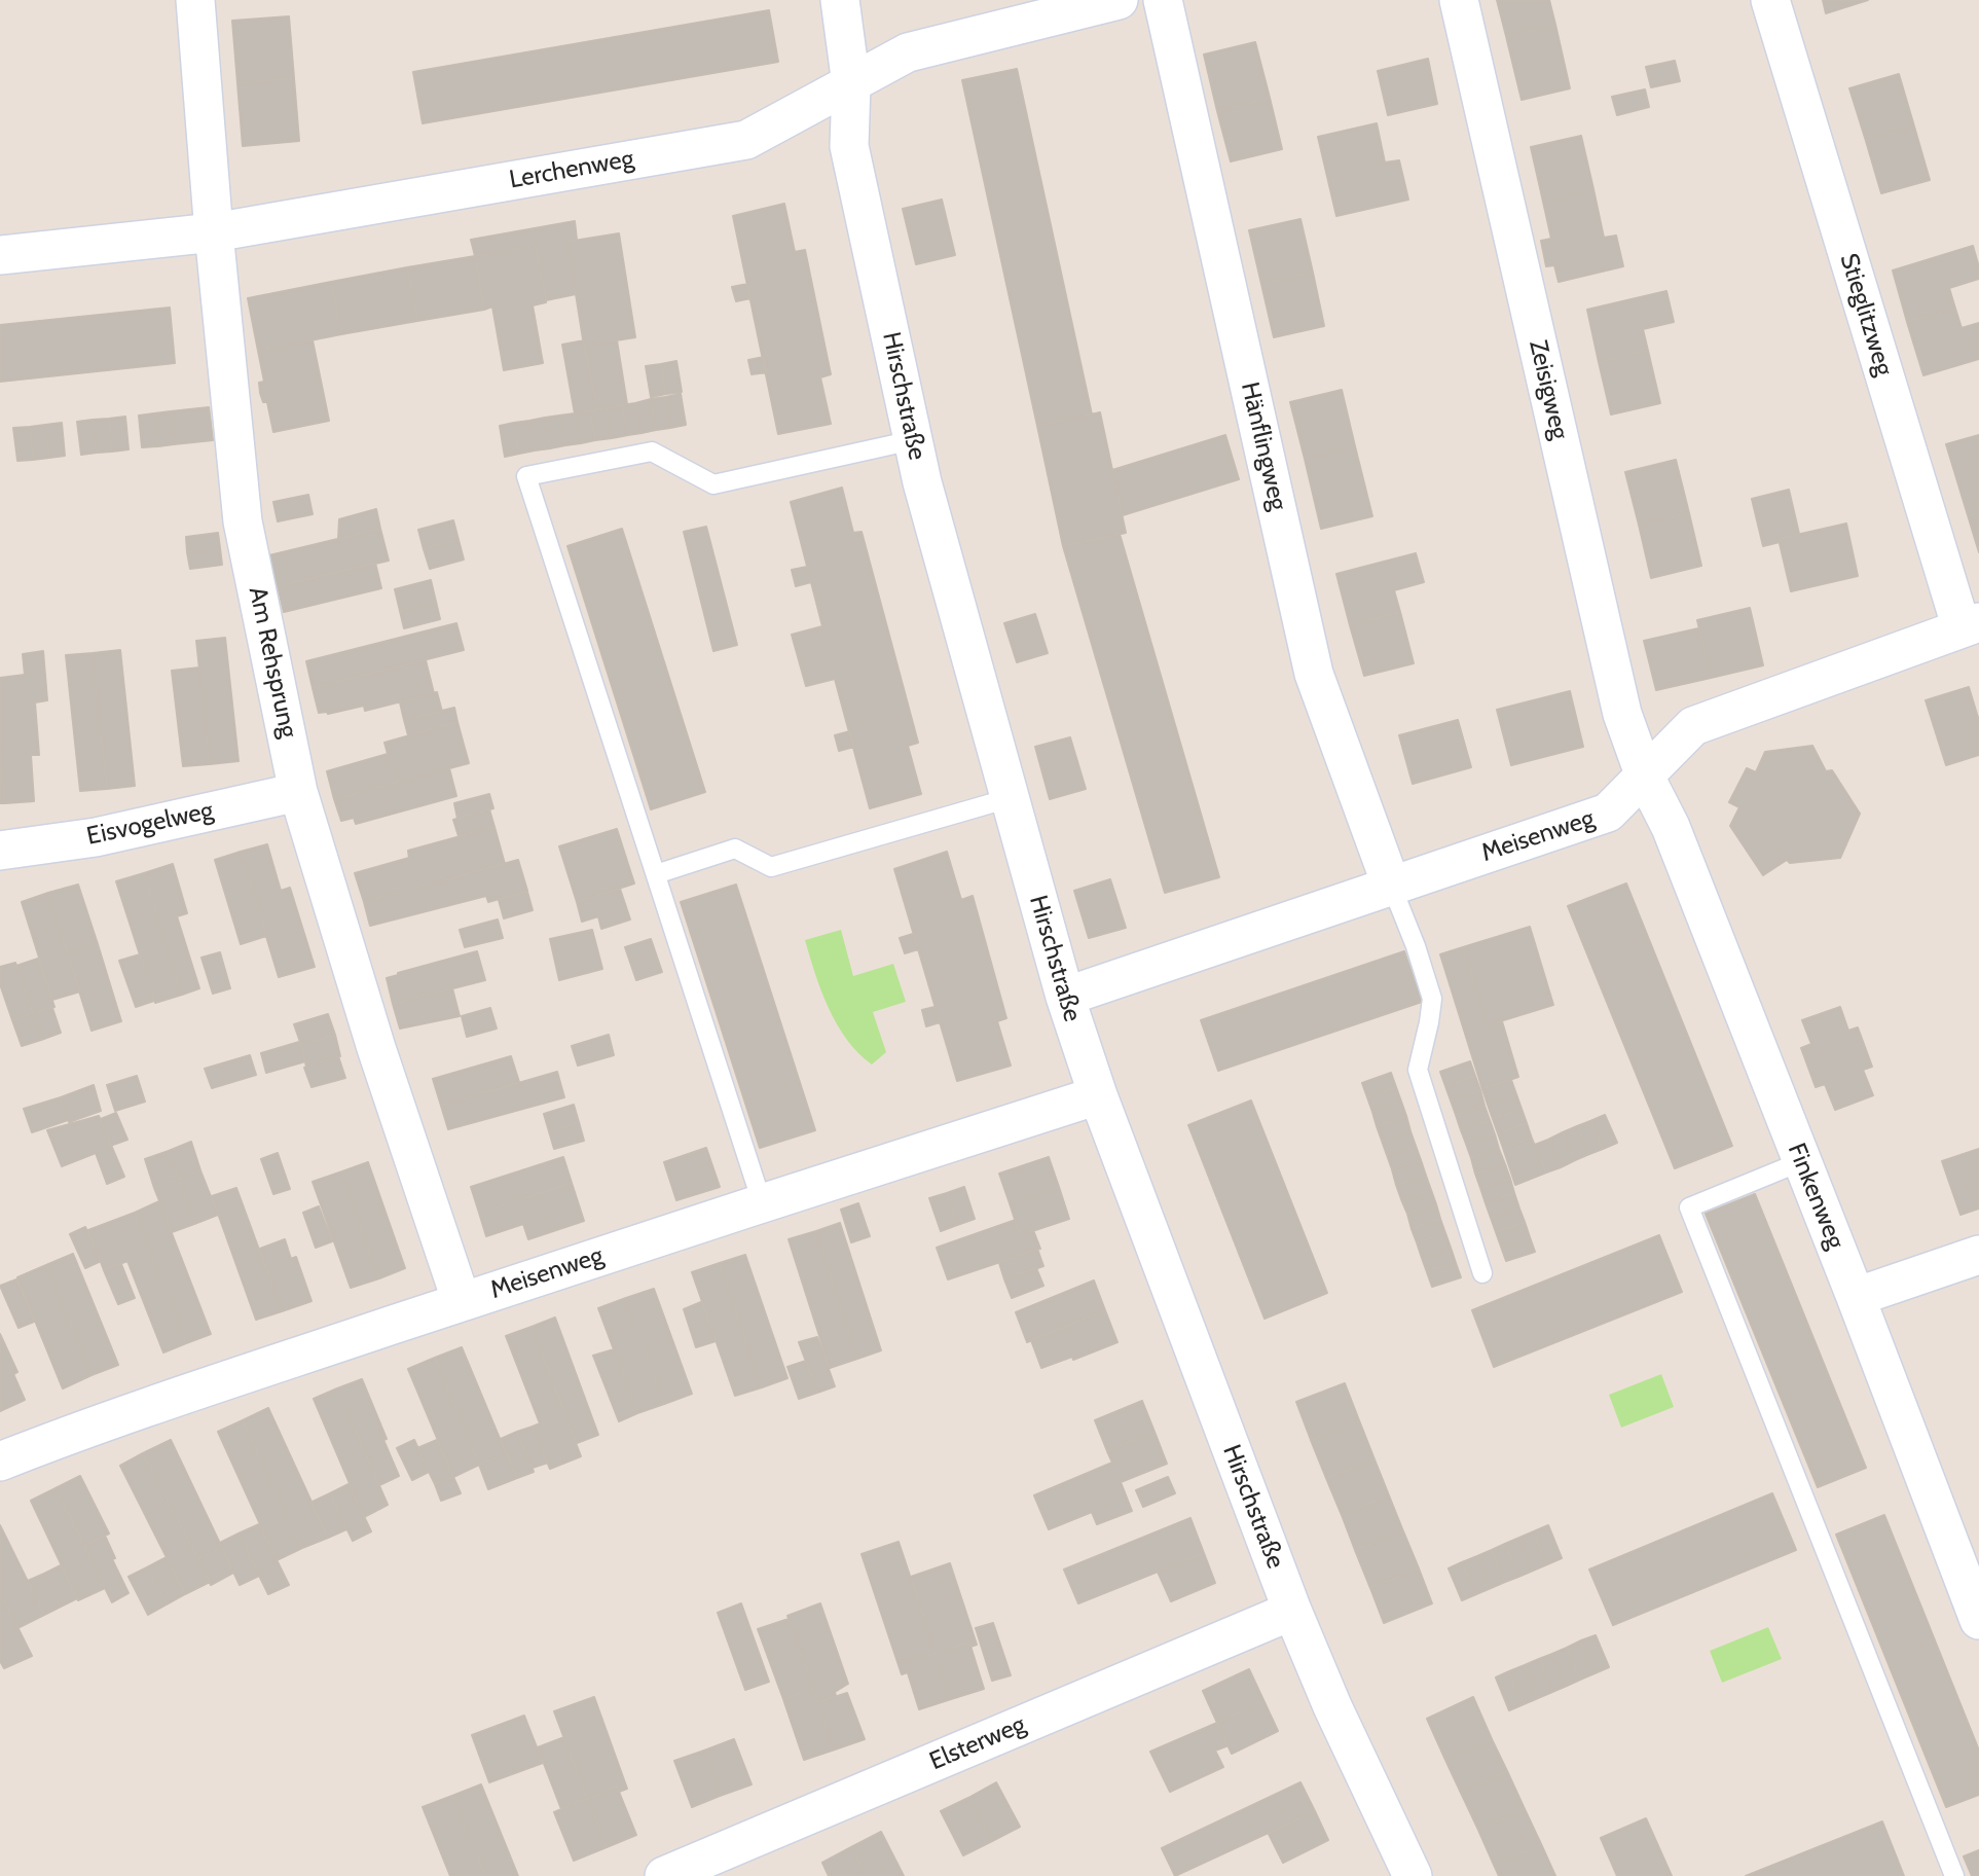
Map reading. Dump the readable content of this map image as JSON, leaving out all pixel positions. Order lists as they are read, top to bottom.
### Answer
{
  "streets": {
    "street": [
      "Lerchenweg",
      "Stieglitzweg",
      "Zeisigweg",
      "Hirschstraße",
      "Hänflingweg",
      "Am Rehsprung",
      "Eisvogelweg",
      "Meisenweg",
      "Finkenweg",
      "Elsterweg"
    ]
  },
  "crossings": [
    ["Lerchenweg", "Hirschstraße"],
    ["Lerchenweg", "Am Rehsprung"],
    ["Stieglitzweg", "Meisenweg"],
    ["Zeisigweg", "Meisenweg"],
    ["Zeisigweg", "Finkenweg"],
    ["Hirschstraße", "Meisenweg"],
    ["Hirschstraße", "Elsterweg"],
    ["Hänflingweg", "Meisenweg"],
    ["Am Rehsprung", "Eisvogelweg"],
    ["Am Rehsprung", "Meisenweg"],
    ["Meisenweg", "Finkenweg"]
  ]
}
